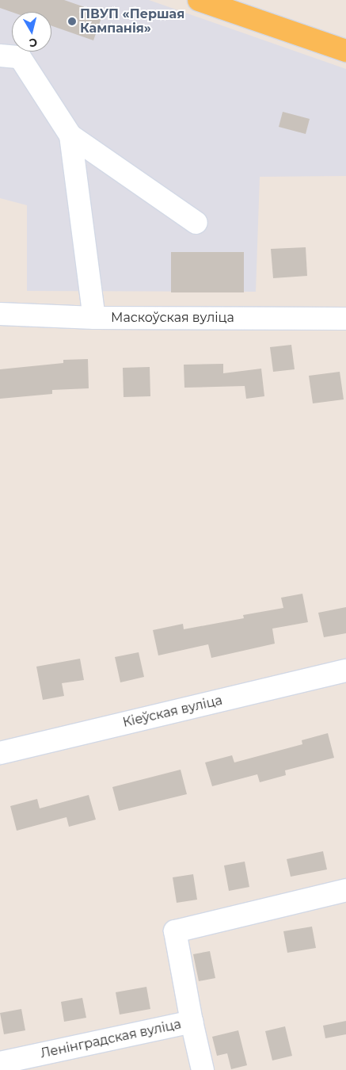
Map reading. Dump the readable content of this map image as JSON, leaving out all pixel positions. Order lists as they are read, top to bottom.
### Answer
{
  "streets": {
    "street": ["Маскоўская вуліца", "Кіеўская вуліца", "Ленінградская вуліца"]
  },
  "places": ["ПВУП «Першая Кампанія»"],
  "north": "bottom"
}
